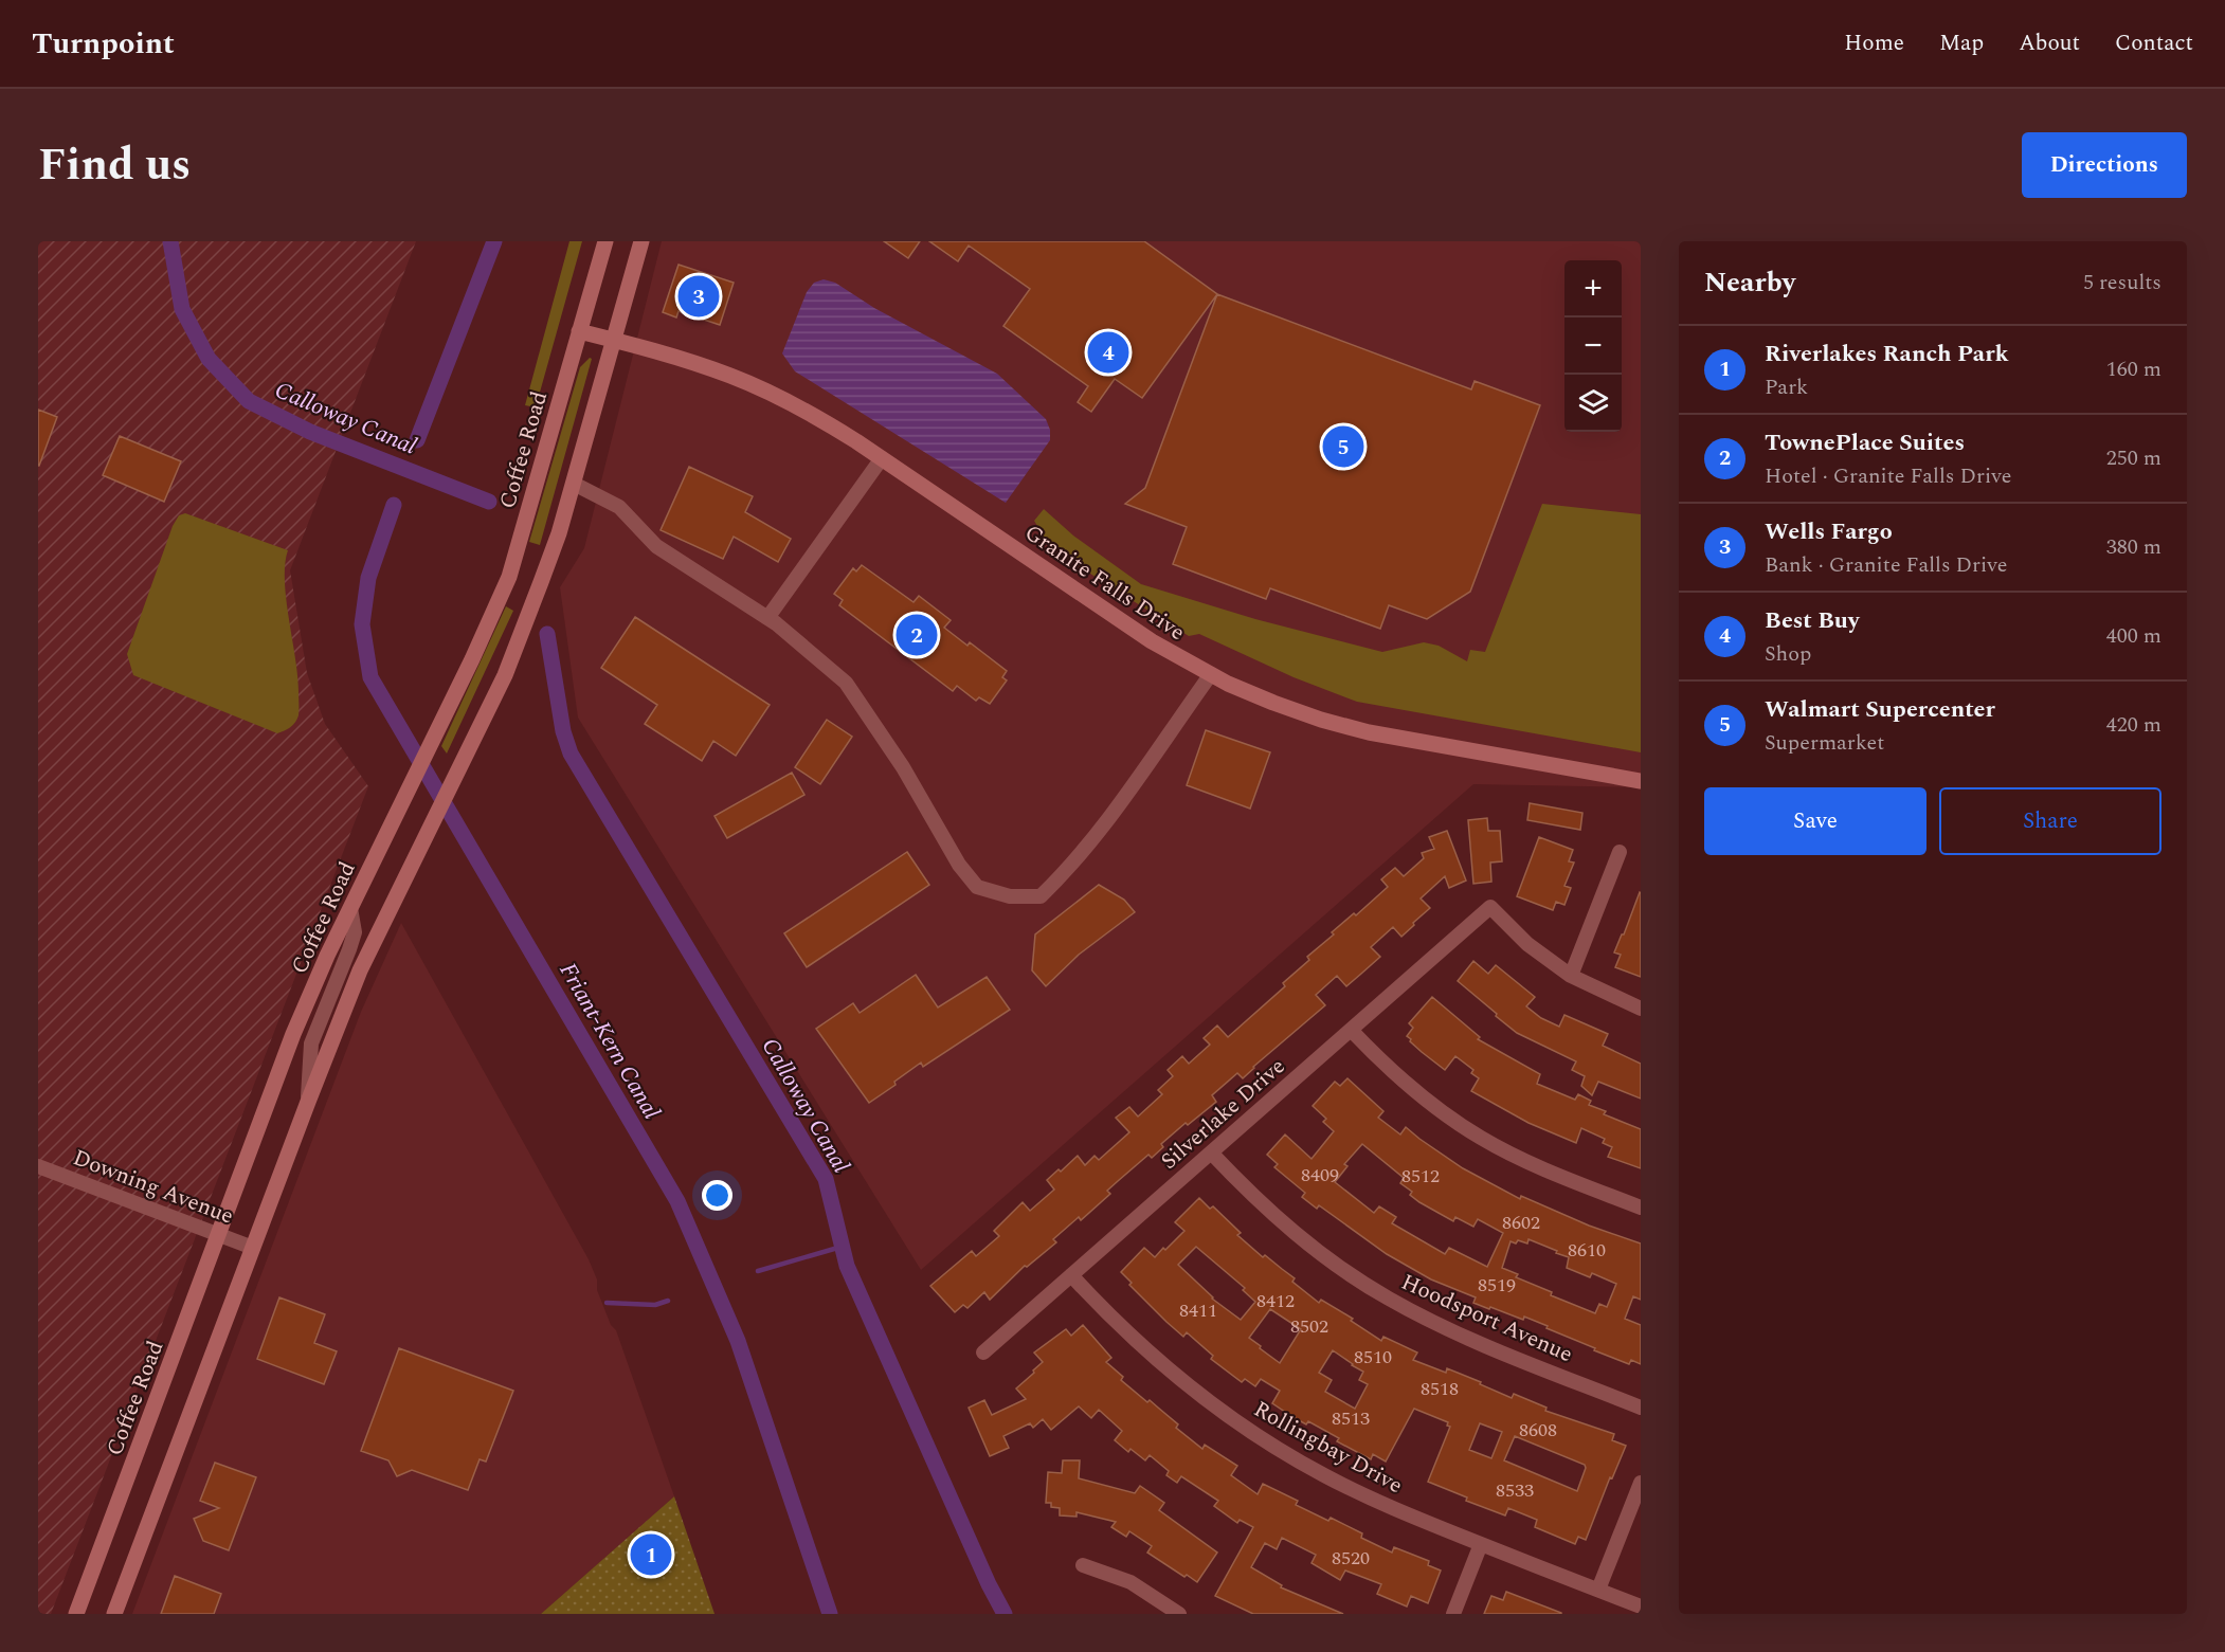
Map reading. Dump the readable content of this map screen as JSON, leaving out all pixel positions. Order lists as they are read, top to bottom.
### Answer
{
  "streets": {
    "main road": ["Coffee Road", "Granite Falls Drive"],
    "street": [
      "Silverlake Drive",
      "Downing Avenue",
      "Hoodsport Avenue",
      "Rollingbay Drive"
    ]
  },
  "crossings": [
    ["Coffee Road", "Granite Falls Drive"],
    ["Coffee Road", "Downing Avenue"],
    ["Silverlake Drive", "Hoodsport Avenue"],
    ["Silverlake Drive", "Rollingbay Drive"]
  ],
  "water": ["Calloway Canal", "Friant-Kern Canal"],
  "house_numbers": [
    "8409",
    "8512",
    "8602",
    "8610",
    "8519",
    "8412",
    "8411",
    "8502",
    "8510",
    "8518",
    "8513",
    "8608",
    "8533",
    "8520"
  ],
  "page": {
    "header": "Turnpoint",
    "nav": [
      "Home",
      "Map",
      "About",
      "Contact"
    ],
    "title": "Find us",
    "buttons": [
      "Directions",
      ["Save", "Share"]
    ],
    "heading": ["Nearby", "5 results"],
    "map_buttons": ["+", "−"],
    "pins": [
      "3",
      "4",
      "5",
      "2",
      "1"
    ],
    "list": [
      {
        "mark": "1",
        "name": "Riverlakes Ranch Park",
        "note": "Park",
        "value": "160 m"
      },
      {
        "mark": "2",
        "name": "TownePlace Suites",
        "note": "Hotel · Granite Falls Drive",
        "value": "250 m"
      },
      {
        "mark": "3",
        "name": "Wells Fargo",
        "note": "Bank · Granite Falls Drive",
        "value": "380 m"
      },
      {
        "mark": "4",
        "name": "Best Buy",
        "note": "Shop",
        "value": "400 m"
      },
      {
        "mark": "5",
        "name": "Walmart Supercenter",
        "note": "Supermarket",
        "value": "420 m"
      }
    ]
  }
}
